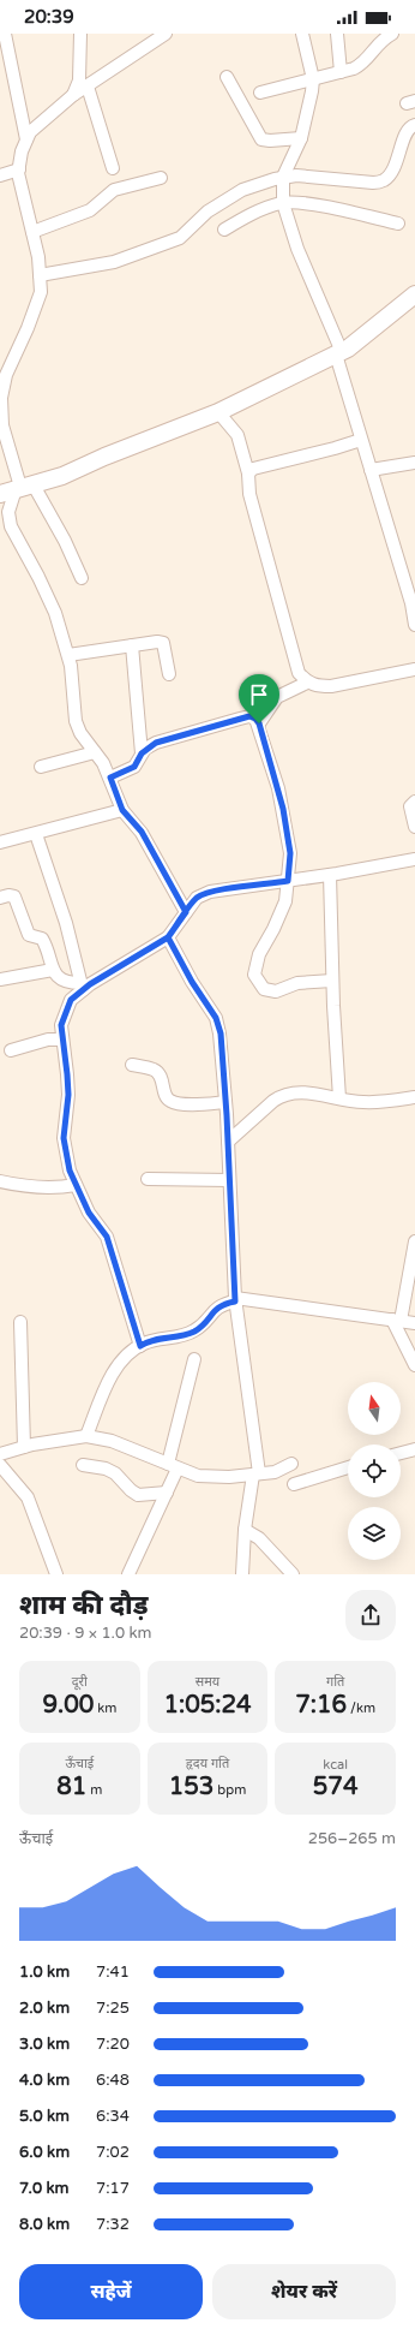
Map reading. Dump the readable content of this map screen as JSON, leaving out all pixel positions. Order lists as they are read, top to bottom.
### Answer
{
  "north": "top",
  "page": {
    "status": "20:39",
    "heading": ["शाम की दौड़", "20:39 · 9 × 1.0 km"],
    "stats": [
      ["दूरी", "9.00 km"],
      ["समय", "1:05:24"],
      ["गति", "7:16 /km"],
      ["ऊँचाई", "81 m"],
      ["हृदय गति", "153 bpm"],
      ["kcal", "574"]
    ],
    "chart": ["ऊँचाई", "256–265 m"],
    "list": [
      {
        "name": "1.0 km",
        "note": "7:41"
      },
      {
        "name": "2.0 km",
        "note": "7:25"
      },
      {
        "name": "3.0 km",
        "note": "7:20"
      },
      {
        "name": "4.0 km",
        "note": "6:48"
      },
      {
        "name": "5.0 km",
        "note": "6:34"
      },
      {
        "name": "6.0 km",
        "note": "7:02"
      },
      {
        "name": "7.0 km",
        "note": "7:17"
      },
      {
        "name": "8.0 km",
        "note": "7:32"
      }
    ],
    "buttons": ["सहेजें", "शेयर करें"]
  }
}
